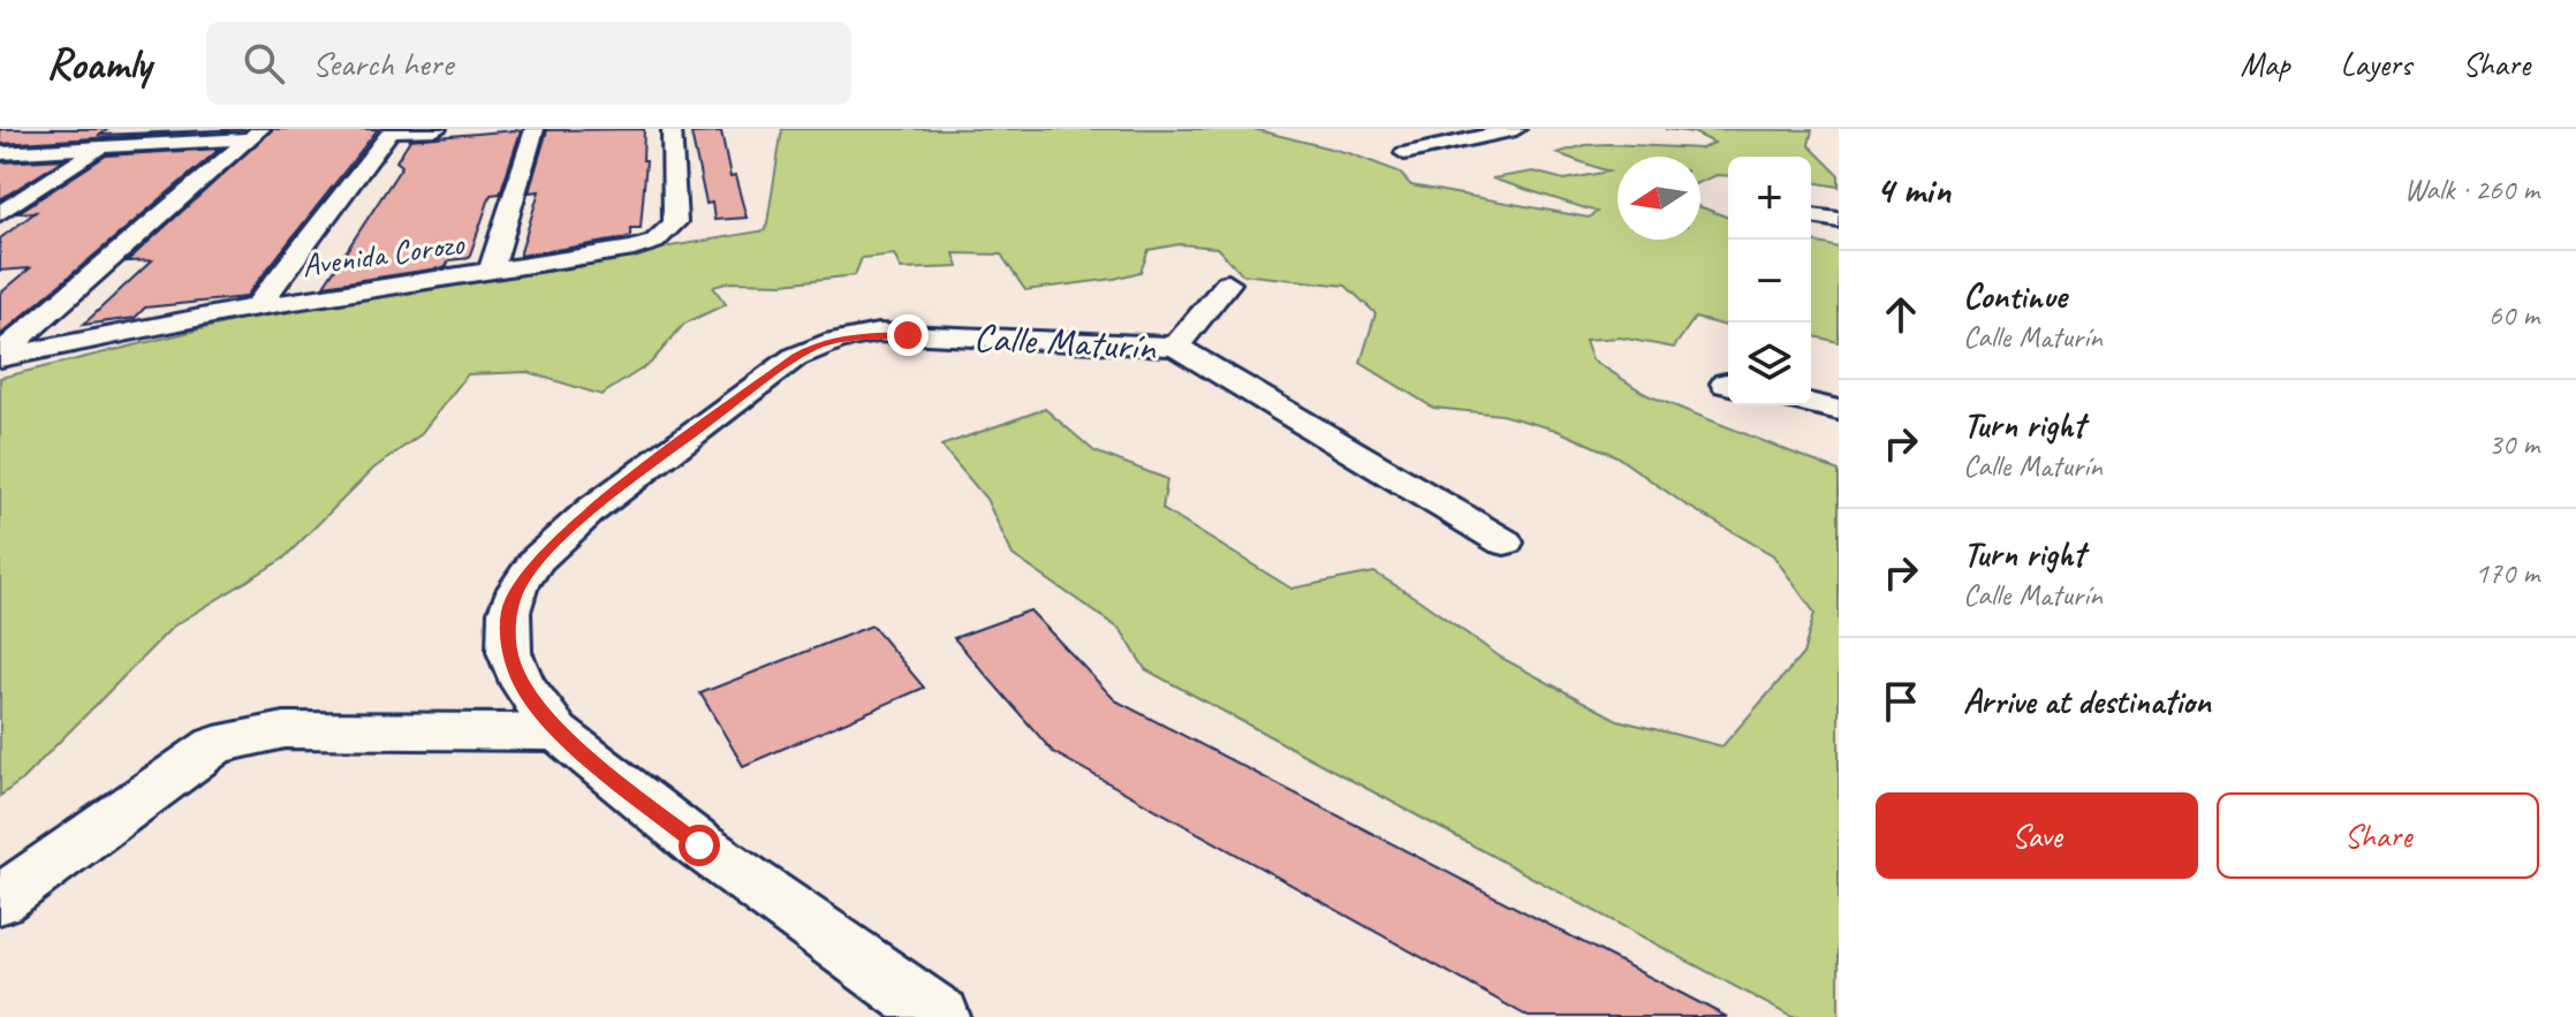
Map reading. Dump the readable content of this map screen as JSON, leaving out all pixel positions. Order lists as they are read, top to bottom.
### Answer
{
  "streets": {
    "street": ["Avenida Corozo", "Calle Maturín"]
  },
  "north": "left",
  "page": {
    "header": "Roamly",
    "search": "Search here",
    "nav": ["Map", "Layers", "Share"],
    "heading": ["4 min", "Walk · 260 m"],
    "map_buttons": ["+", "−"],
    "list": [
      ["Continue", "Calle Maturín", "60 m"],
      ["Turn right", "Calle Maturín", "30 m"],
      ["Turn right", "Calle Maturín", "170 m"],
      "Arrive at destination"
    ],
    "buttons": ["Save", "Share"]
  }
}
